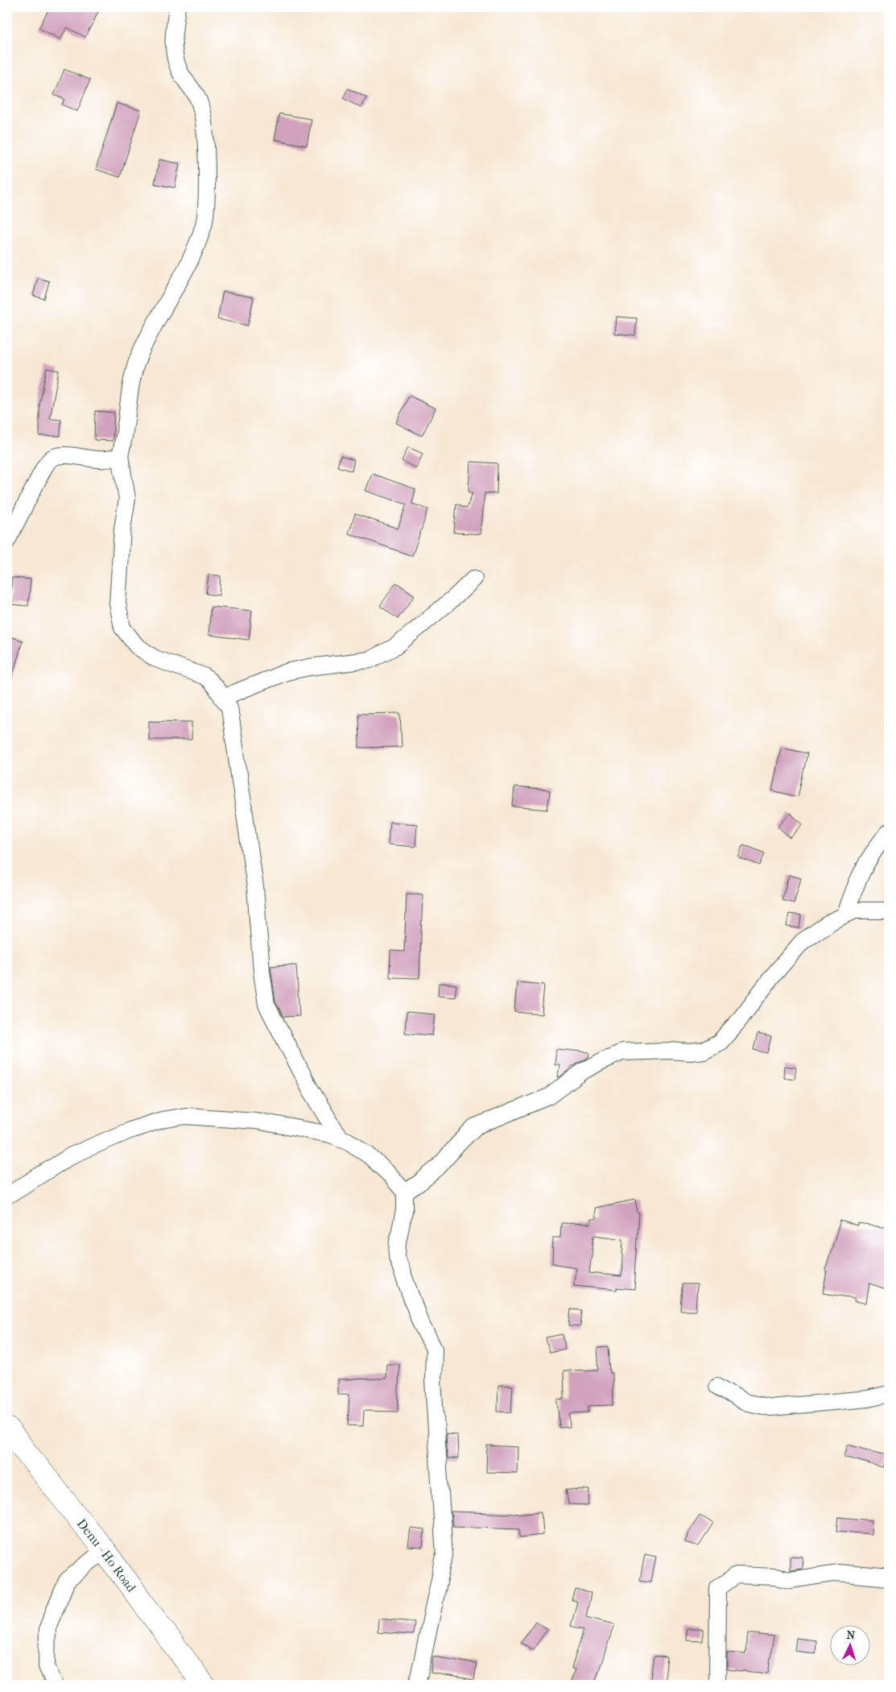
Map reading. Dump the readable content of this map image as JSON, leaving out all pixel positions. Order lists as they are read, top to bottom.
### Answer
{
  "streets": {
    "main road": ["Denu - Ho Road"]
  },
  "north": "top"
}
